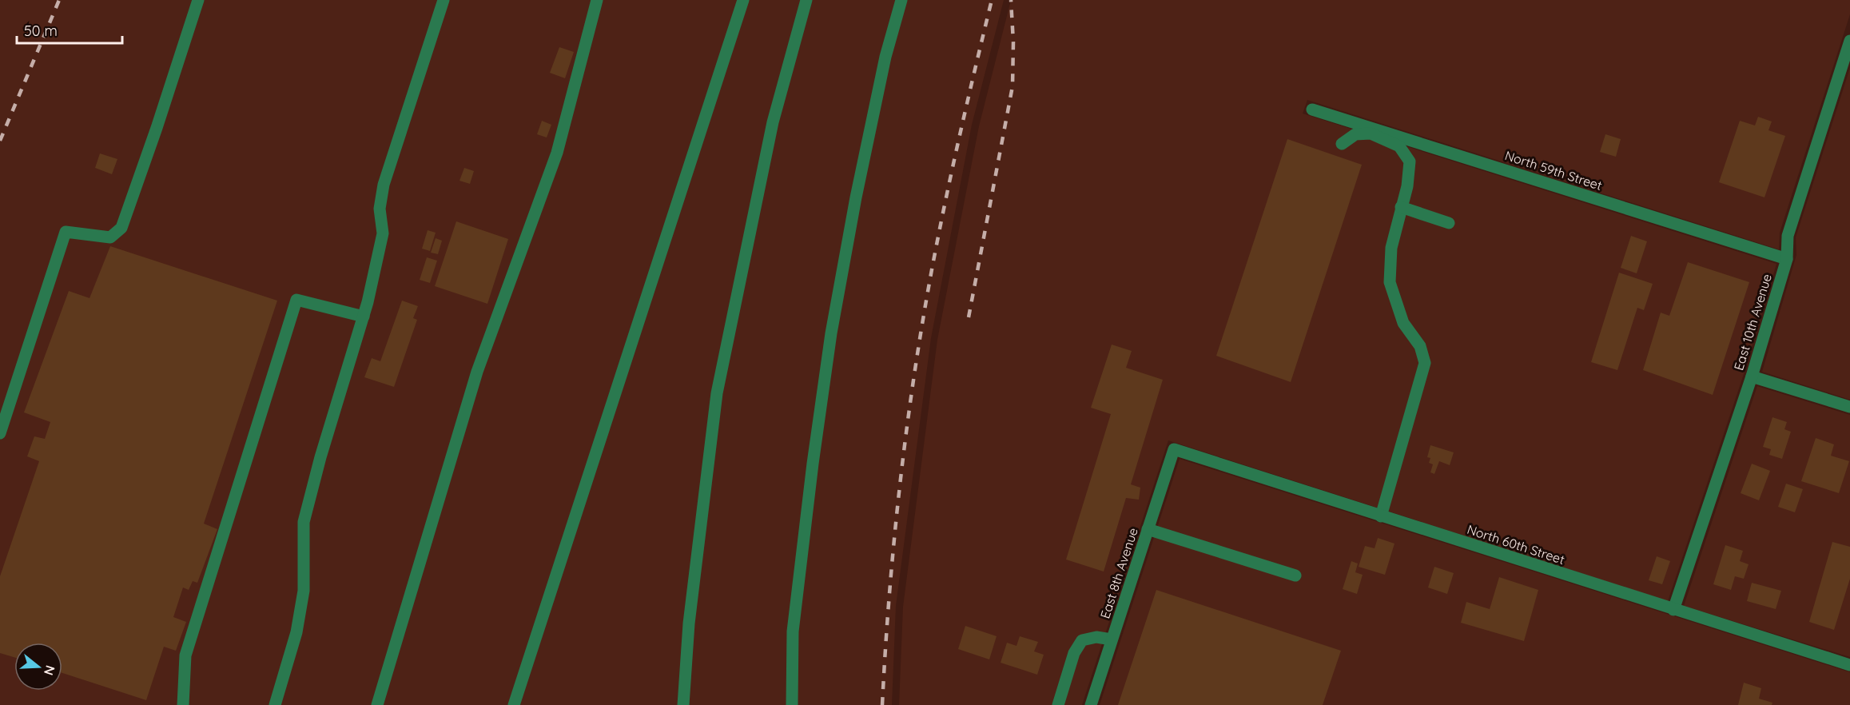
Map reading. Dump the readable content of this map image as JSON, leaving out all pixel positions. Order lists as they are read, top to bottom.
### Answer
{
  "streets": {
    "street": [
      "North 59th Street",
      "East 10th Avenue",
      "North 60th Street",
      "East 8th Avenue"
    ]
  },
  "crossings": [
    ["North 59th Street", "East 10th Avenue"],
    ["East 10th Avenue", "North 60th Street"],
    ["North 60th Street", "East 8th Avenue"]
  ],
  "scale_bar": "50 m",
  "north": "right"
}
